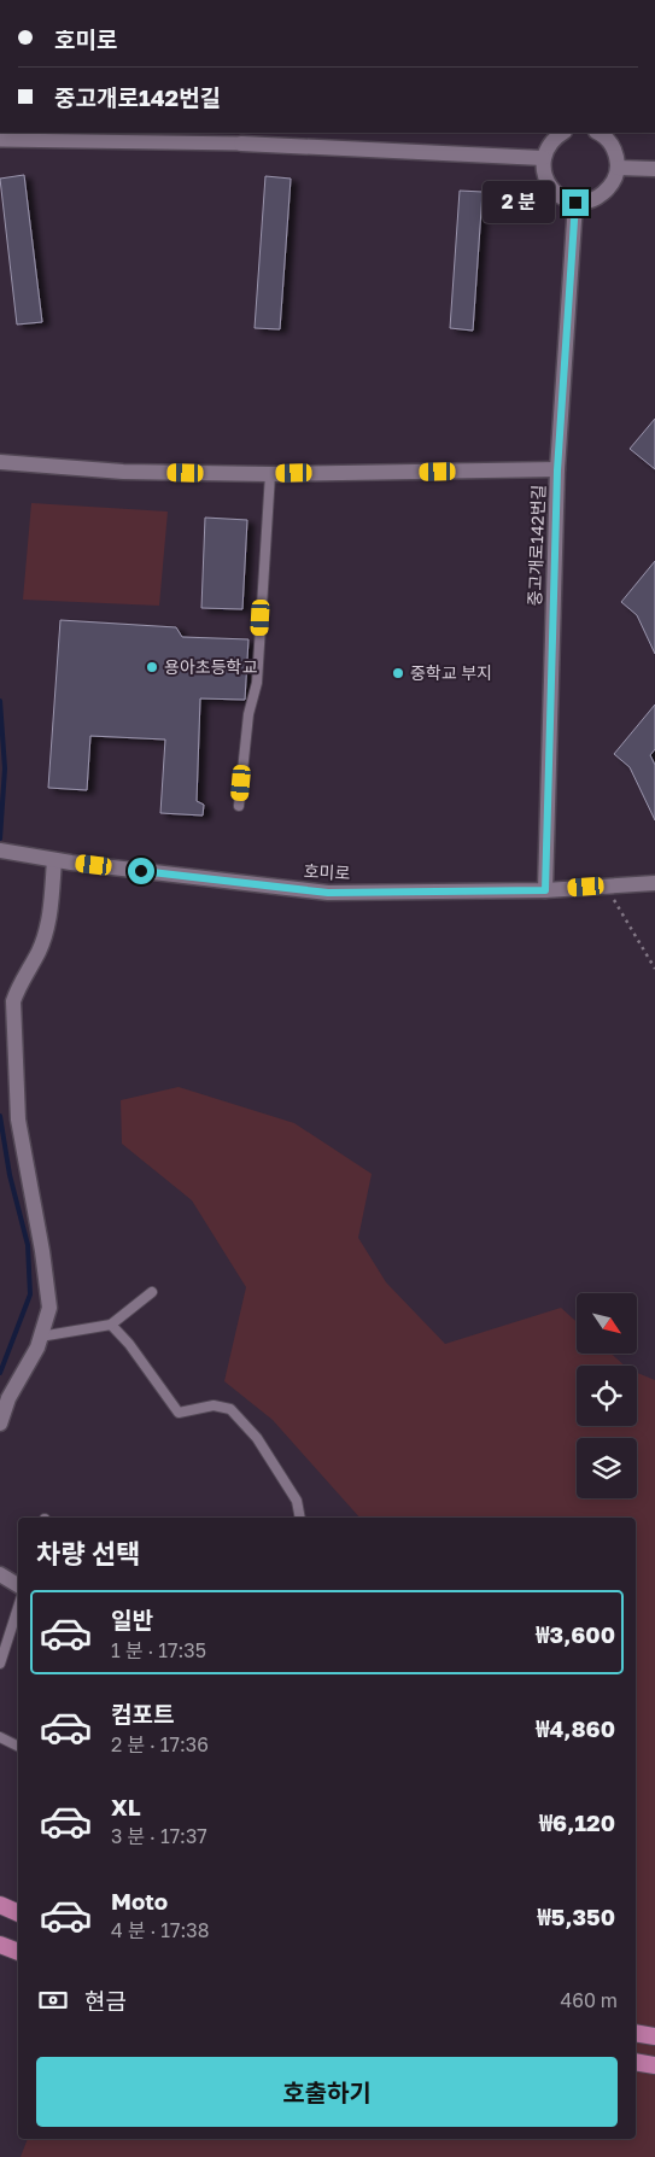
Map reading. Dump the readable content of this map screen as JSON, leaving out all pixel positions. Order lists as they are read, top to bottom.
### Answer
{
  "streets": {
    "street": ["중고개로142번길", "호미로"]
  },
  "crossings": [
    ["중고개로142번길", "호미로"]
  ],
  "places": ["용아초등학교", "중학교 부지"],
  "north": "bottom right",
  "page": {
    "banner": ["호미로", "중고개로142번길"],
    "bubble": "2 분",
    "heading": "차량 선택",
    "list": [
      {
        "name": "일반",
        "note": "1 분 · 17:35",
        "value": "₩3,600"
      },
      {
        "name": "컴포트",
        "note": "2 분 · 17:36",
        "value": "₩4,860"
      },
      {
        "name": "XL",
        "note": "3 분 · 17:37",
        "value": "₩6,120"
      },
      {
        "name": "Moto",
        "note": "4 분 · 17:38",
        "value": "₩5,350"
      }
    ],
    "pay": ["현금", "460 m"],
    "buttons": "호출하기"
  }
}
